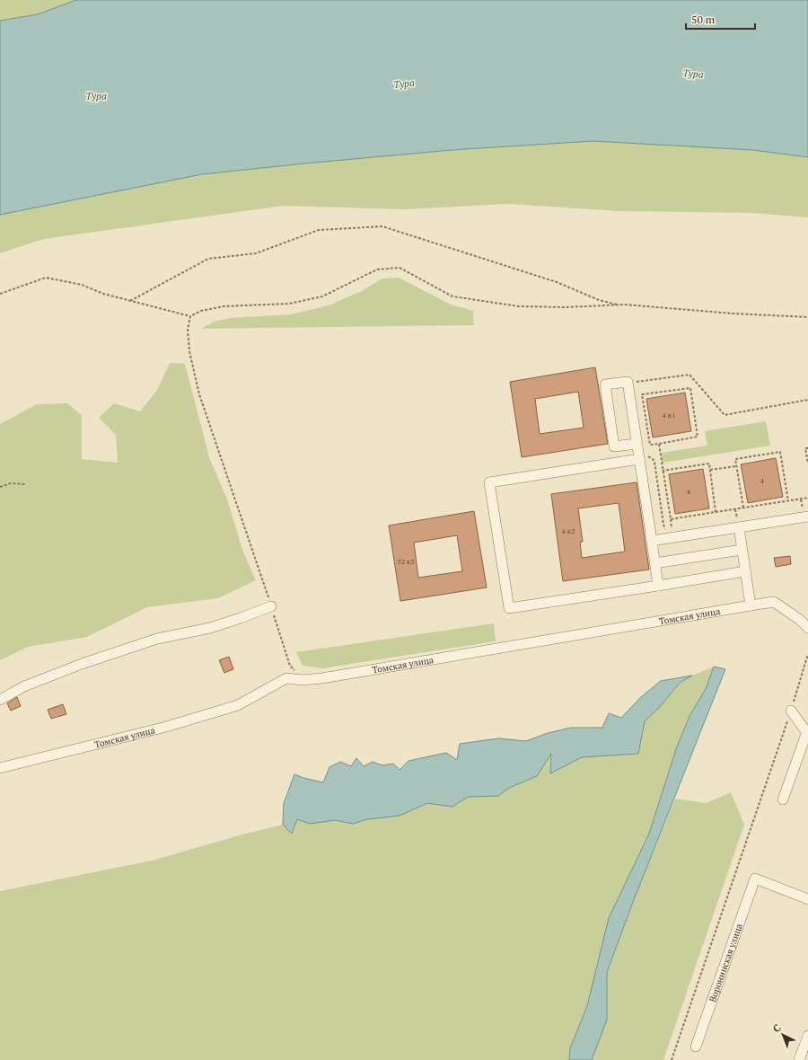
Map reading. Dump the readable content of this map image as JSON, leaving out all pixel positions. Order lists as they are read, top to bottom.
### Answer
{
  "streets": {
    "street": ["Томская улица", "Воронинская улица"]
  },
  "water": ["Тура"],
  "house_numbers": [
    "4 к1",
    "4",
    "4",
    "4 к2",
    "52 к5"
  ],
  "scale_bar": "50 m",
  "north": "top left"
}
